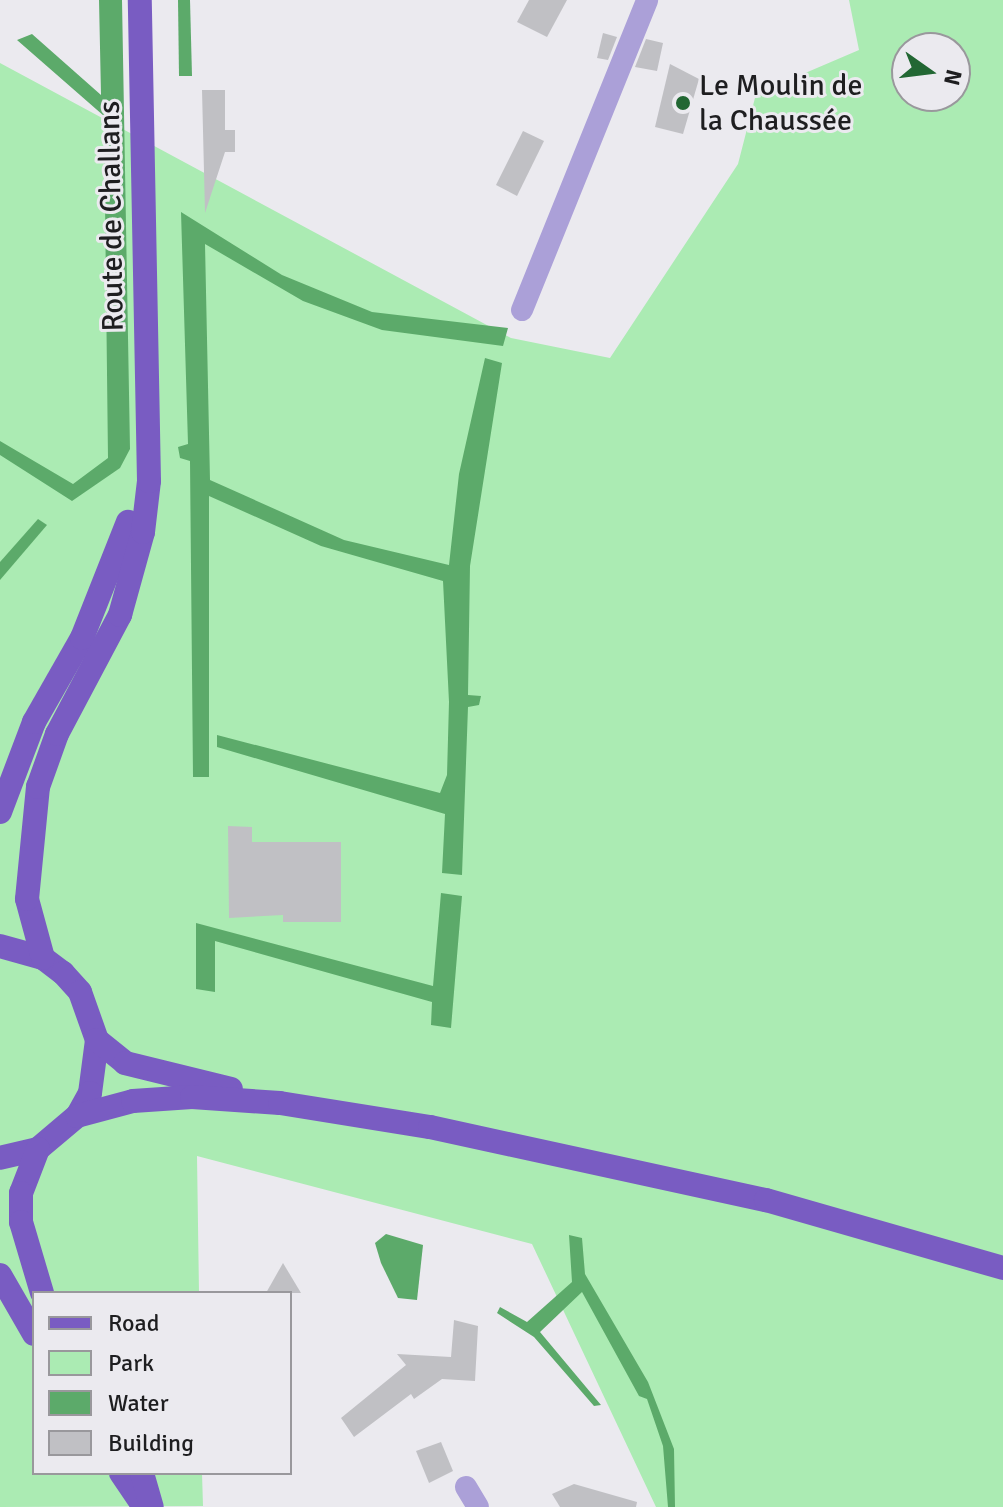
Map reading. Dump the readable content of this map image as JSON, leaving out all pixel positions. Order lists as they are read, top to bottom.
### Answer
{
  "streets": {
    "main road": ["Route de Challans"]
  },
  "places": ["Le Moulin de la Chaussée"],
  "legend": [
    "Road",
    "Park",
    "Water",
    "Building"
  ],
  "north": "right"
}
